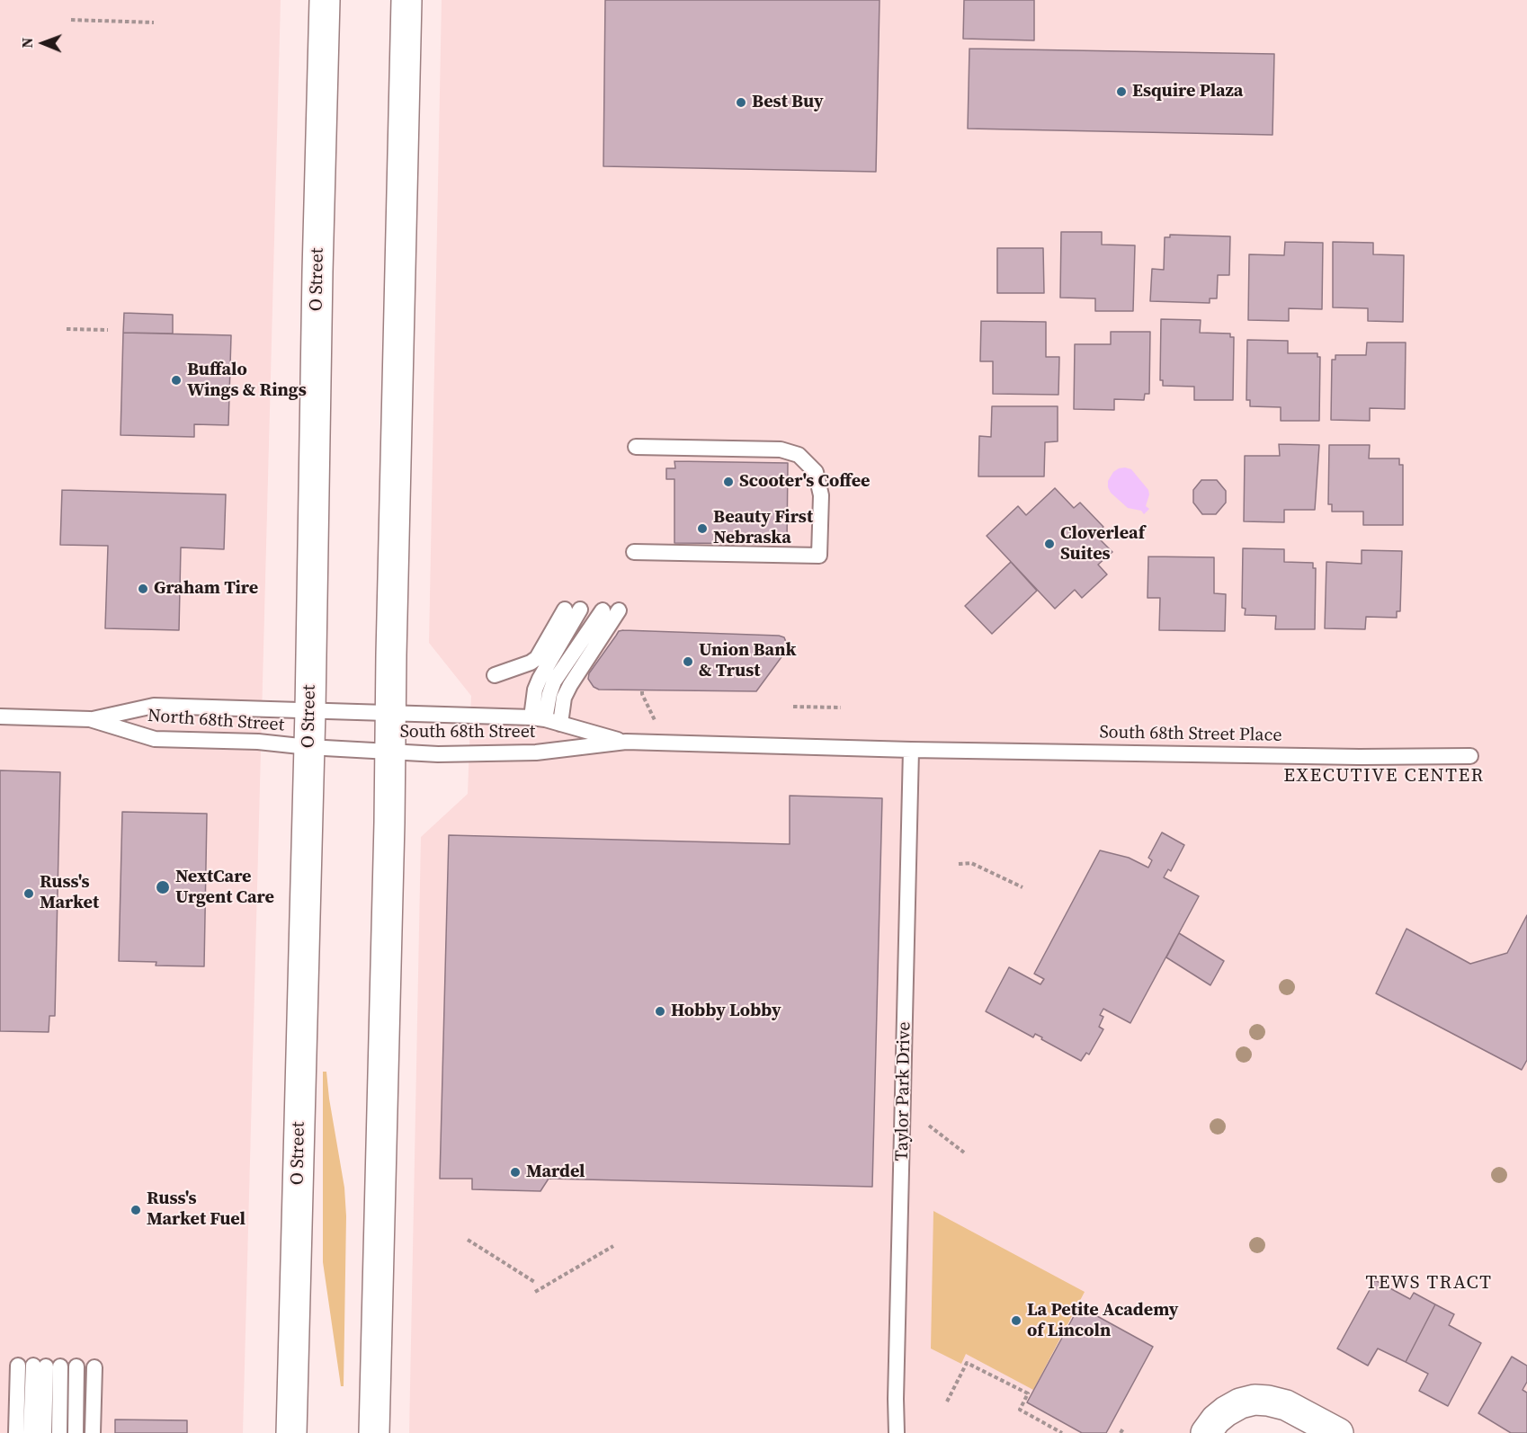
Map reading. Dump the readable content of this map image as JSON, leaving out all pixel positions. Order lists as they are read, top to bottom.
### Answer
{
  "streets": {
    "main road": ["O Street"],
    "lane": [
      "North 68th Street",
      "South 68th Street",
      "South 68th Street Place",
      "Taylor Park Drive"
    ]
  },
  "crossings": [
    ["O Street", "North 68th Street"],
    ["O Street", "South 68th Street"],
    ["North 68th Street", "South 68th Street"],
    ["South 68th Street", "South 68th Street Place"],
    ["South 68th Street", "Taylor Park Drive"],
    ["South 68th Street Place", "Taylor Park Drive"]
  ],
  "districts": ["EXECUTIVE CENTER", "TEWS TRACT"],
  "places": [
    "Esquire Plaza",
    "Best Buy",
    "Buffalo Wings & Rings",
    "Scooter's Coffee",
    "Beauty First Nebraska",
    "Cloverleaf Suites",
    "Graham Tire",
    "Union Bank & Trust",
    "NextCare Urgent Care",
    "Russ's Market",
    "Hobby Lobby",
    "Mardel",
    "Russ's Market Fuel",
    "La Petite Academy of Lincoln"
  ],
  "north": "left"
}
